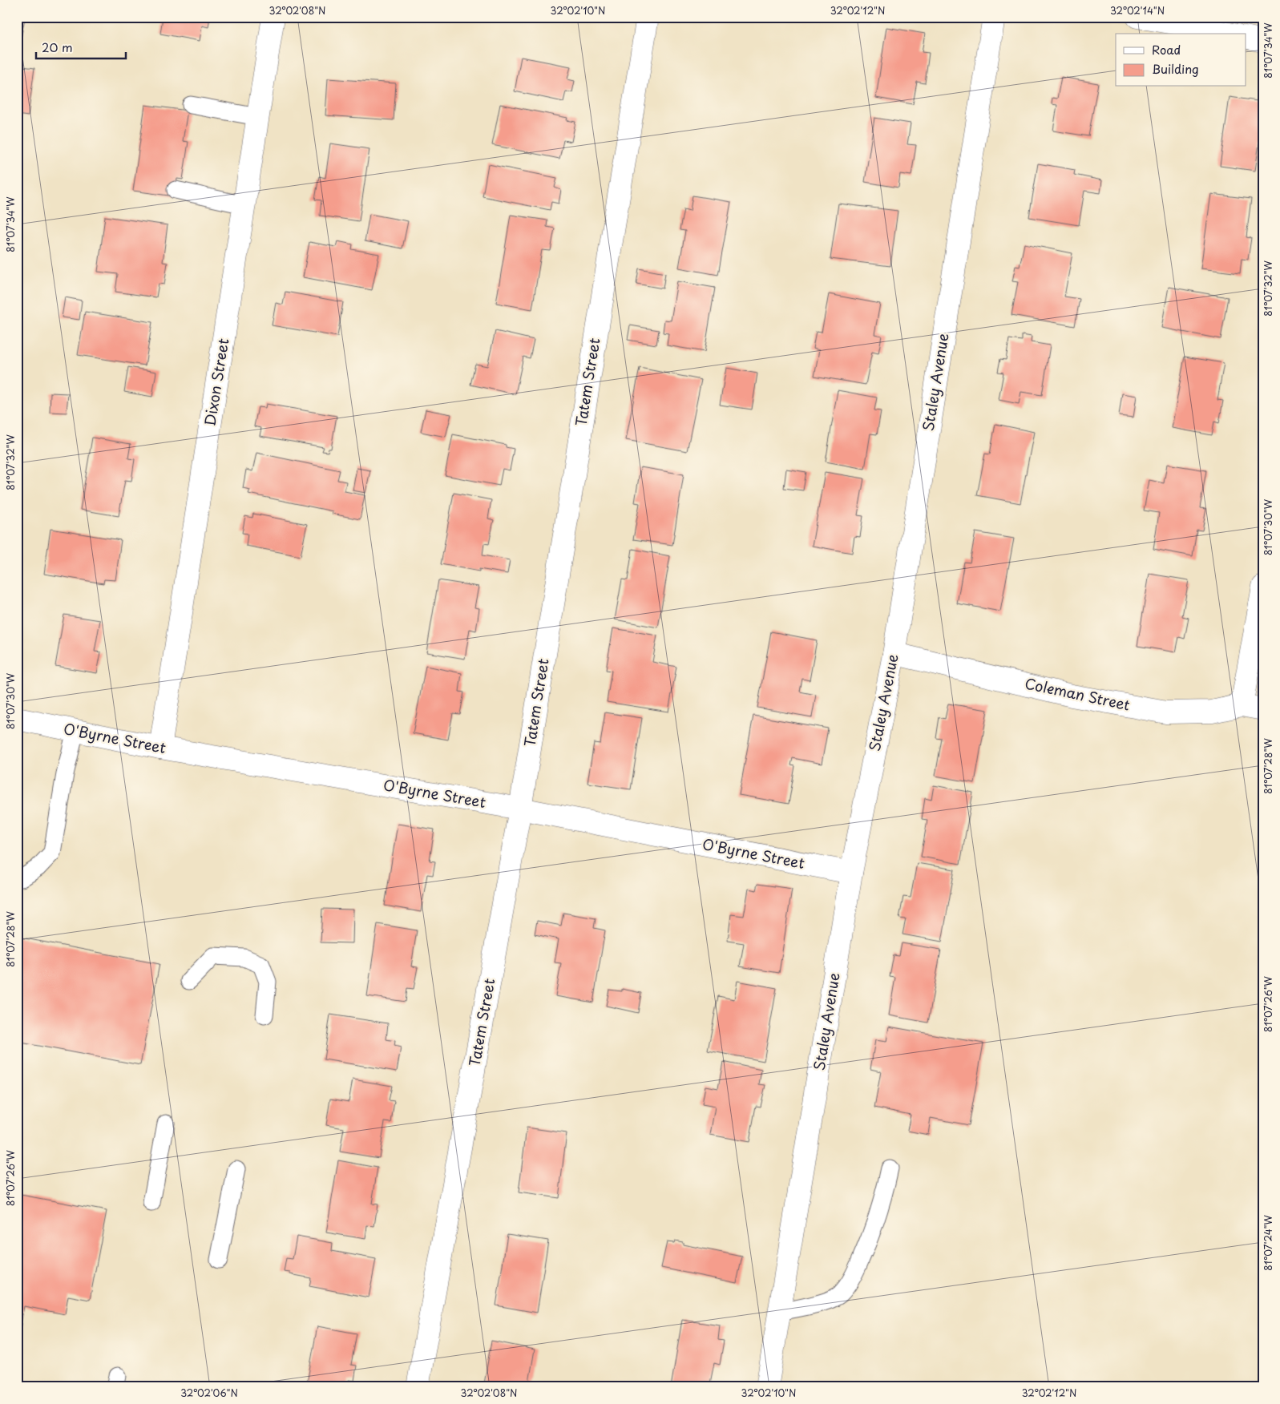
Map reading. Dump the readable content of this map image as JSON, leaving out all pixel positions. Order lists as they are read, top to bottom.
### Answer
{
  "streets": {
    "street": [
      "Dixon Street",
      "Tatem Street",
      "Staley Avenue",
      "Coleman Street",
      "O'Byrne Street"
    ]
  },
  "crossings": [
    ["Dixon Street", "O'Byrne Street"],
    ["Tatem Street", "O'Byrne Street"],
    ["Staley Avenue", "Coleman Street"],
    ["Staley Avenue", "O'Byrne Street"]
  ],
  "legend": ["Road", "Building"],
  "scale_bar": "20 m",
  "coordinates": [
    "32°02'08\"N",
    "32°02'10\"N",
    "32°02'12\"N",
    "32°02'14\"N",
    "81°07'34\"W",
    "81°07'32\"W",
    "81°07'30\"W",
    "81°07'28\"W",
    "81°07'26\"W",
    "81°07'24\"W",
    "32°02'06\"N"
  ]
}
